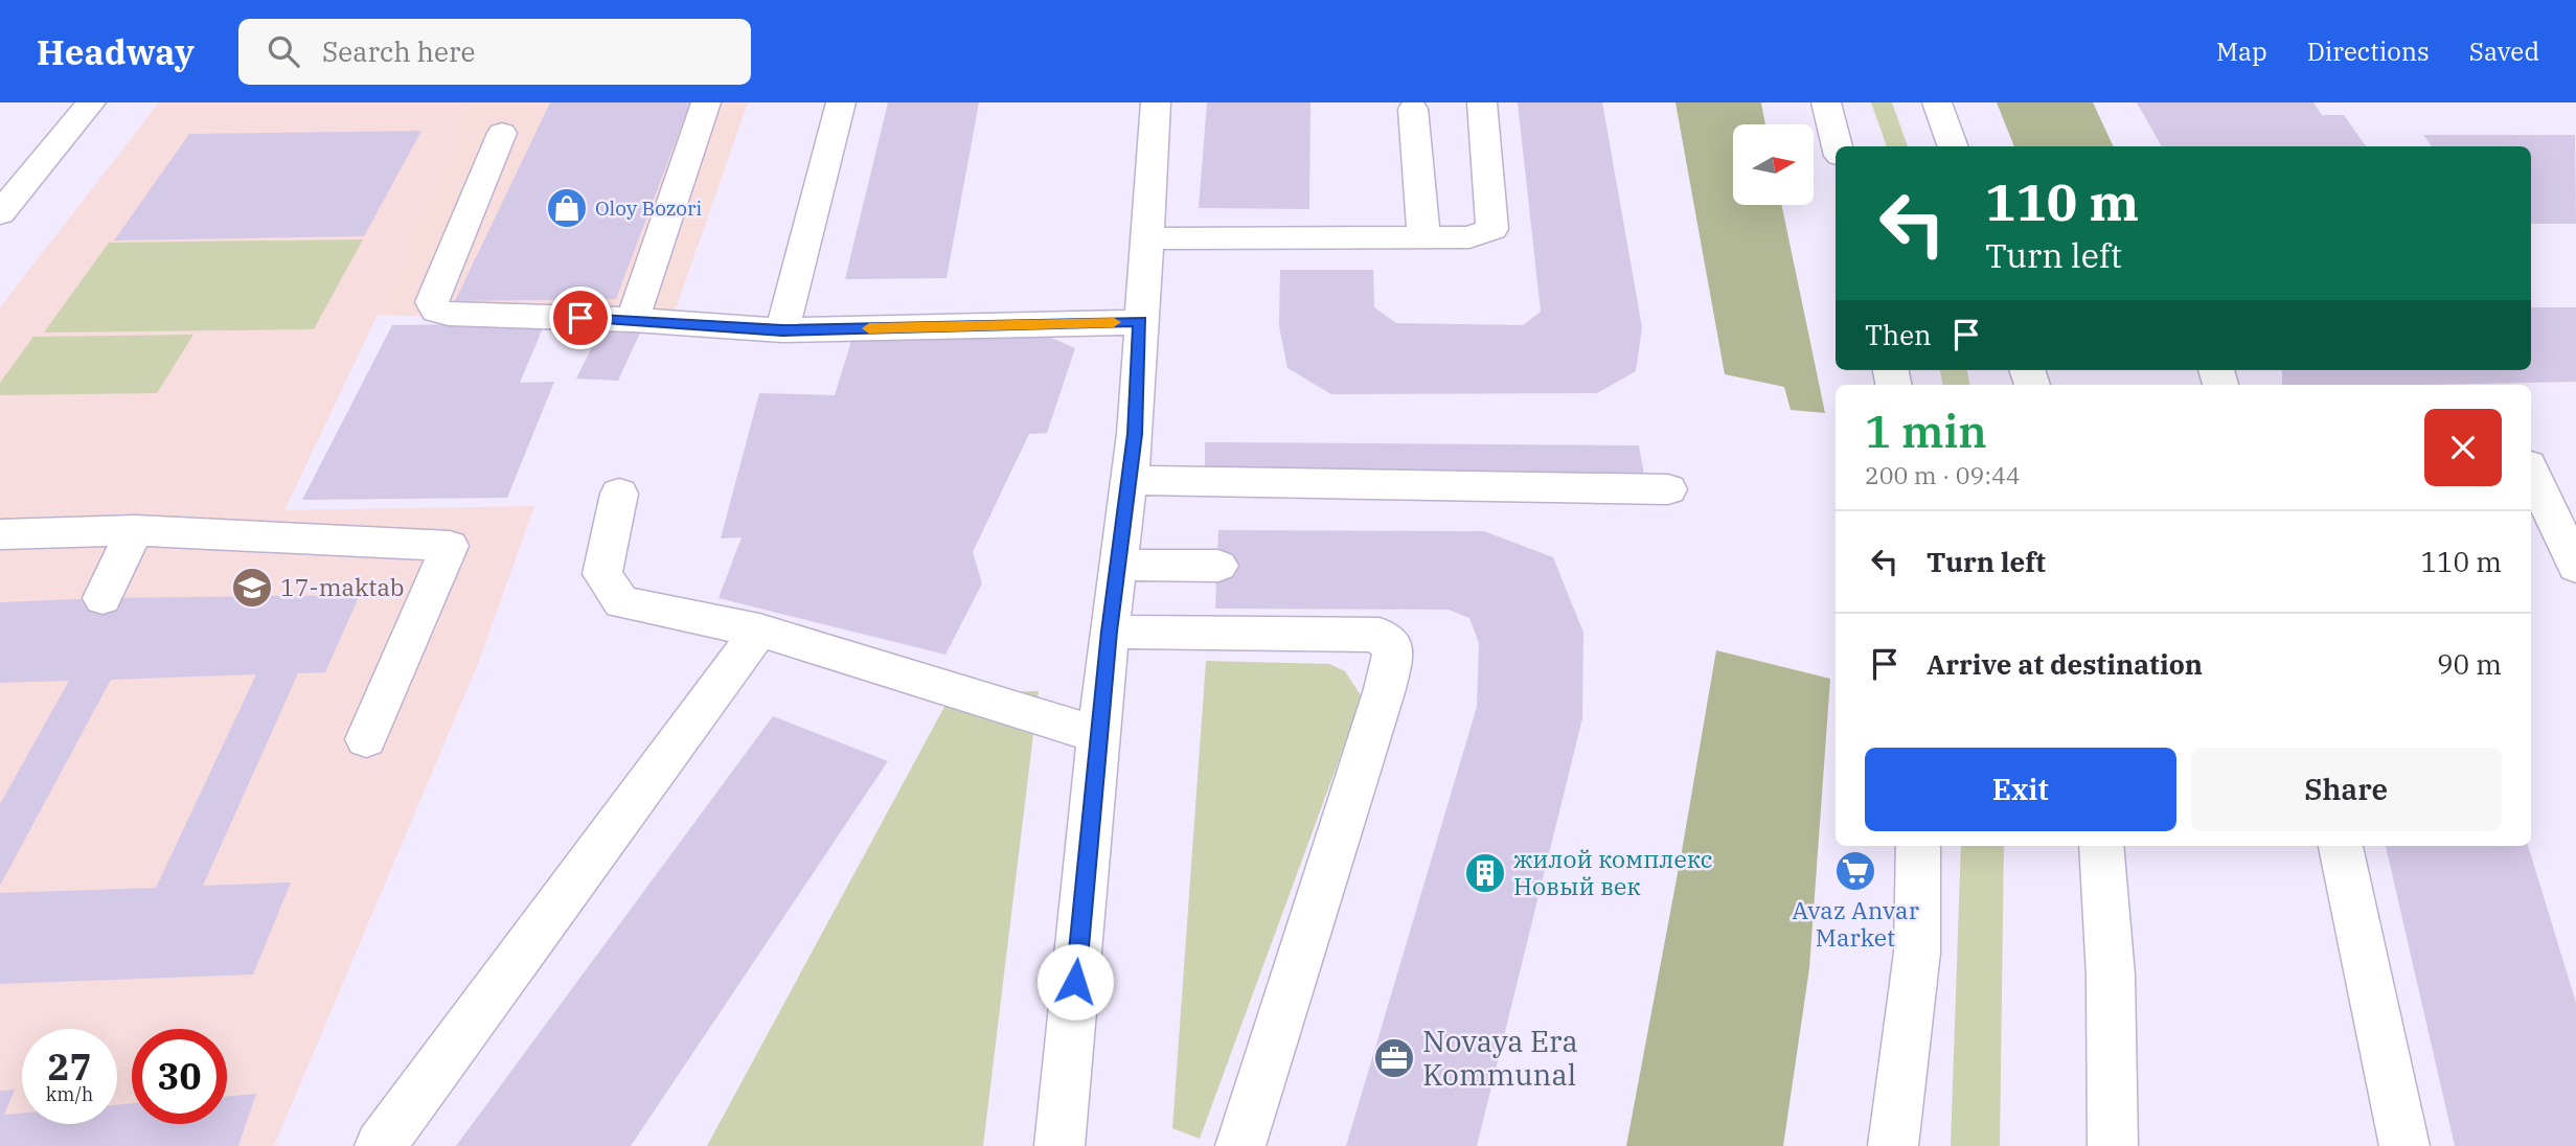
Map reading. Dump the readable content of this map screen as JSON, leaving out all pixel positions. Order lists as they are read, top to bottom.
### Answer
{
  "places": {
    "shop": ["Oloy Bozori"],
    "school or university": ["17-maktab"],
    "supermarket": ["Avaz Anvar Market"],
    "building": ["жилой комплекс Новый век"],
    "office": ["Novaya Era Kommunal"]
  },
  "north": "right",
  "page": {
    "header": "Headway",
    "search": "Search here",
    "nav": ["Map", "Directions", "Saved"],
    "turn": ["110 m", "Turn left"],
    "then": "Then",
    "heading": ["1 min", "200 m · 09:44"],
    "list": [
      {
        "name": "Turn left",
        "value": "110 m"
      },
      {
        "name": "Arrive at destination",
        "value": "90 m"
      }
    ],
    "buttons": ["Exit", "Share"],
    "speed": "27 km/h",
    "limit": "30"
  }
}
